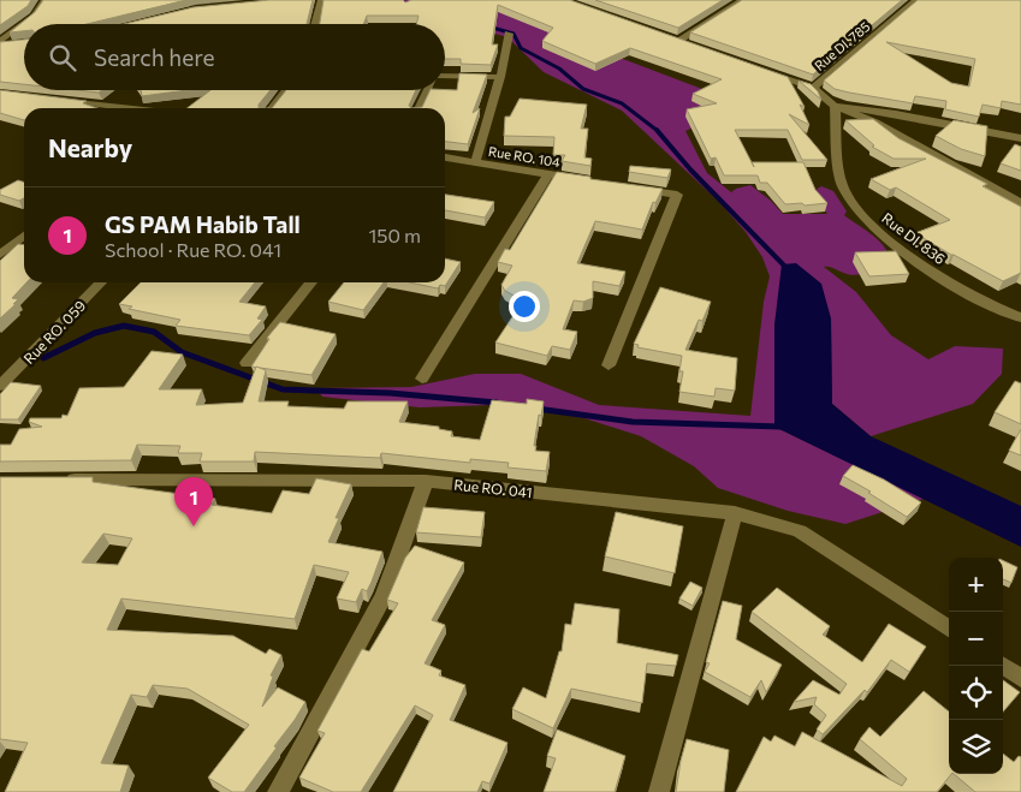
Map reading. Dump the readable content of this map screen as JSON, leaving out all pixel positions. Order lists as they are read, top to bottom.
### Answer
{
  "streets": {
    "street": [
      "Rue DI. 785",
      "Rue RO. 104",
      "Rue DI. 836",
      "Rue RO. 059",
      "Rue RO. 041"
    ]
  },
  "page": {
    "search": "Search here",
    "heading": "Nearby",
    "list": [
      {
        "mark": "1",
        "name": "GS PAM Habib Tall",
        "note": "School · Rue RO. 041",
        "value": "150 m"
      }
    ],
    "pins": "1",
    "map_buttons": ["+", "−"]
  }
}
